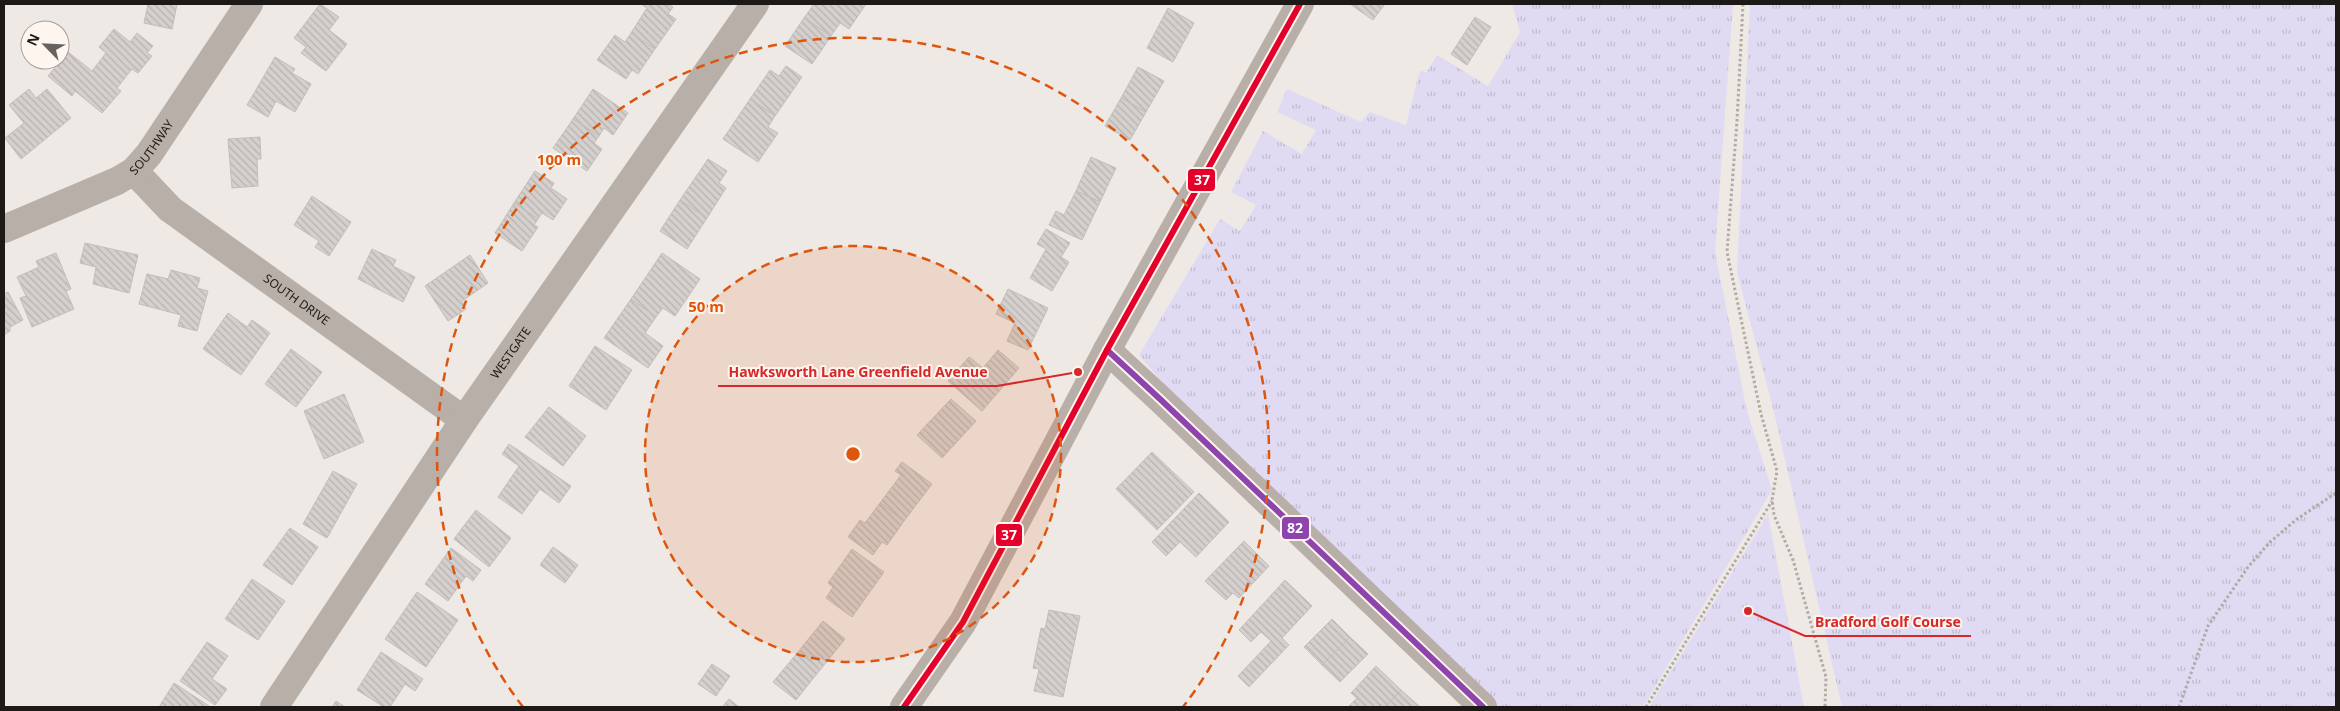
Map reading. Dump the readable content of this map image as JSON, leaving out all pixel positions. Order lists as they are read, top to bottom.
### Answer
{
  "streets": {
    "street": ["SOUTHWAY", "SOUTH DRIVE", "WESTGATE"]
  },
  "crossings": [
    ["SOUTHWAY", "SOUTH DRIVE"],
    ["SOUTH DRIVE", "WESTGATE"]
  ],
  "places": ["Hawksworth Lane Greenfield Avenue", "Bradford Golf Course"],
  "lines": ["transit line 37", "transit line 82"],
  "north": "top left",
  "rings": ["100 m", "50 m"]
}
